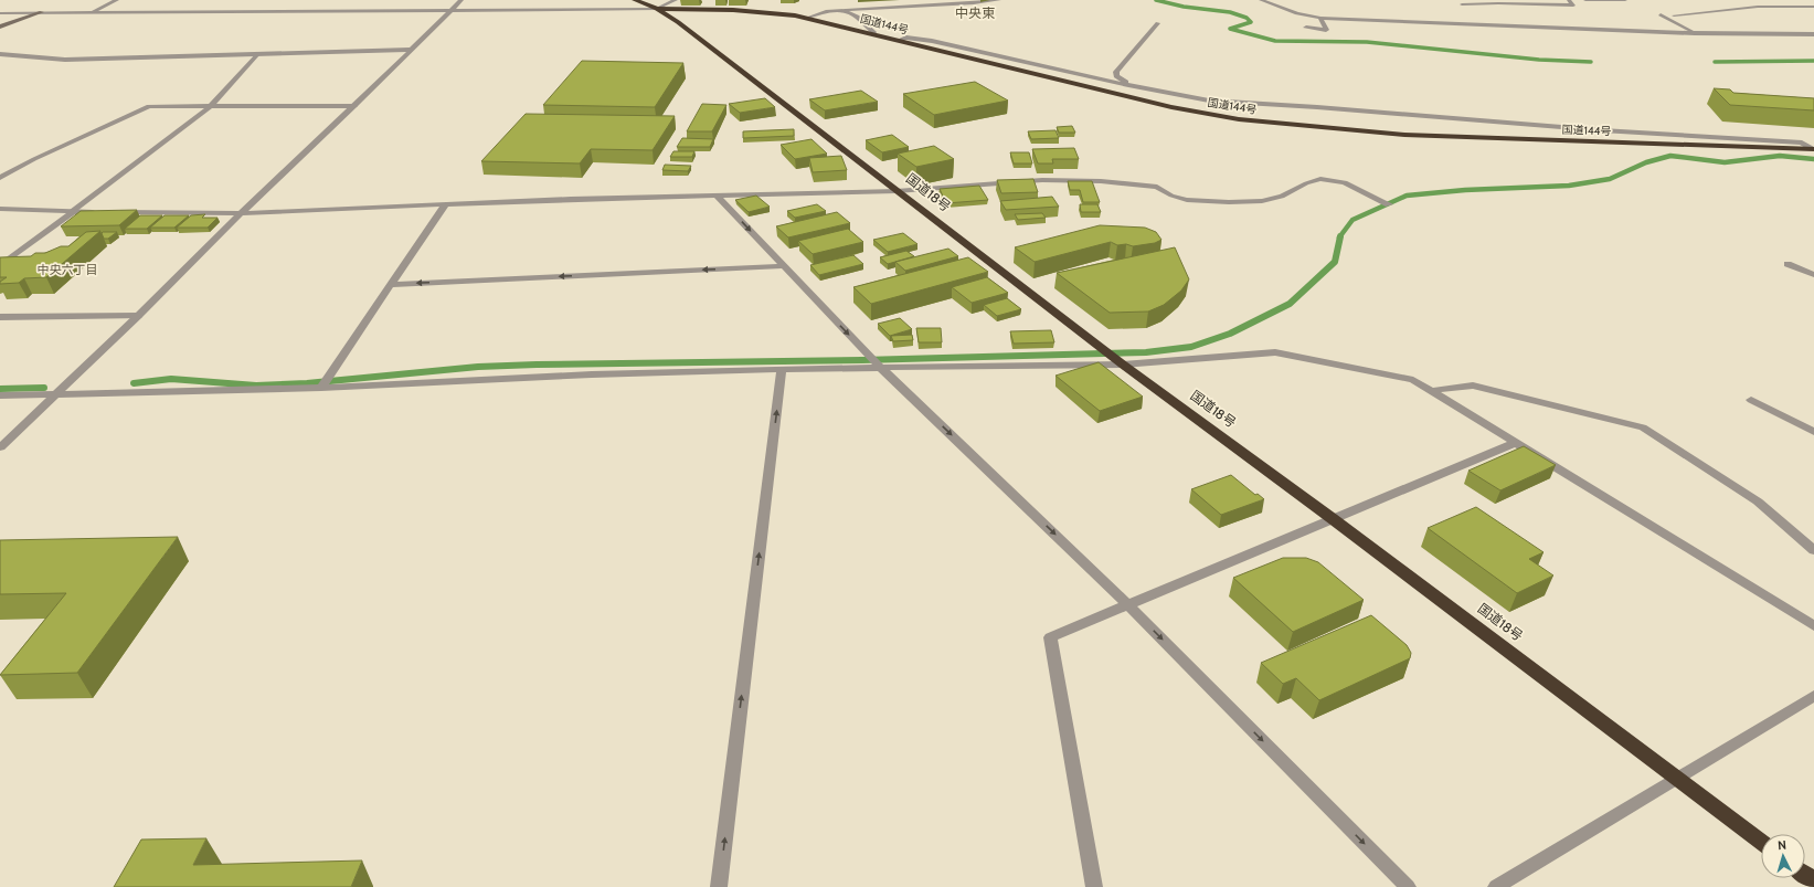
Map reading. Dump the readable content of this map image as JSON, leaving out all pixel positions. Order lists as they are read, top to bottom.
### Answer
{
  "streets": {
    "highway": ["国道144号", "国道18号"]
  },
  "crossings": [
    ["国道144号", "国道18号"]
  ],
  "districts": ["中央東", "中央六丁目"],
  "north": "top"
}
